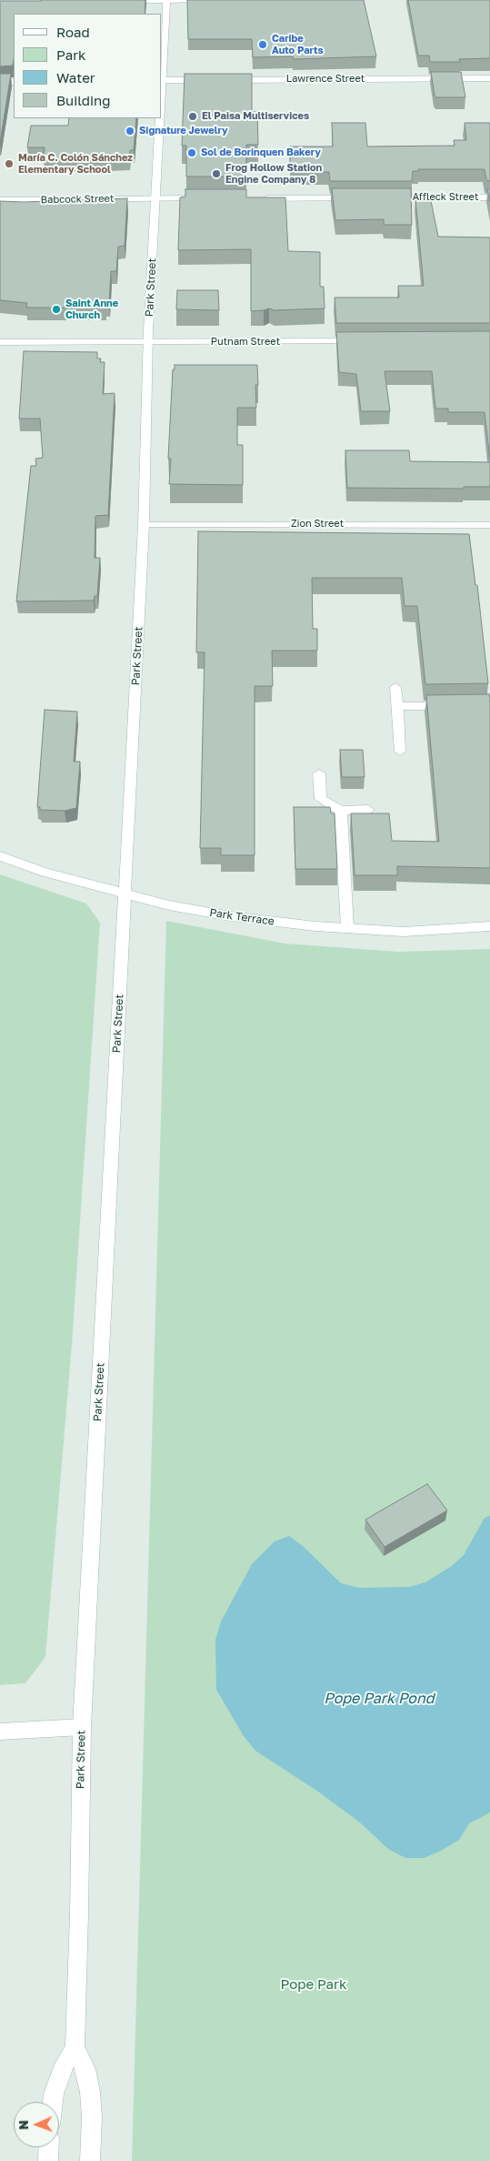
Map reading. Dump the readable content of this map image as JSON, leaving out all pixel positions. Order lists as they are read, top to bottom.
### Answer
{
  "streets": {
    "main road": [
      "Lawrence Street",
      "Affleck Street",
      "Babcock Street",
      "Park Street",
      "Putnam Street",
      "Zion Street",
      "Park Terrace"
    ]
  },
  "crossings": [
    ["Lawrence Street", "Park Street"],
    ["Babcock Street", "Park Street"],
    ["Park Street", "Putnam Street"],
    ["Park Street", "Zion Street"],
    ["Park Street", "Park Terrace"]
  ],
  "water": ["Pope Park Pond"],
  "parks": ["Pope Park"],
  "places": [
    "Caribe Auto Parts",
    "El Paisa Multiservices",
    "Signature Jewelry",
    "Sol de Borinquen Bakery",
    "María C. Colón Sánchez Elementary School",
    "Frog Hollow Station Engine Company 8",
    "Saint Anne Church"
  ],
  "legend": [
    "Road",
    "Park",
    "Water",
    "Building"
  ],
  "north": "left"
}
